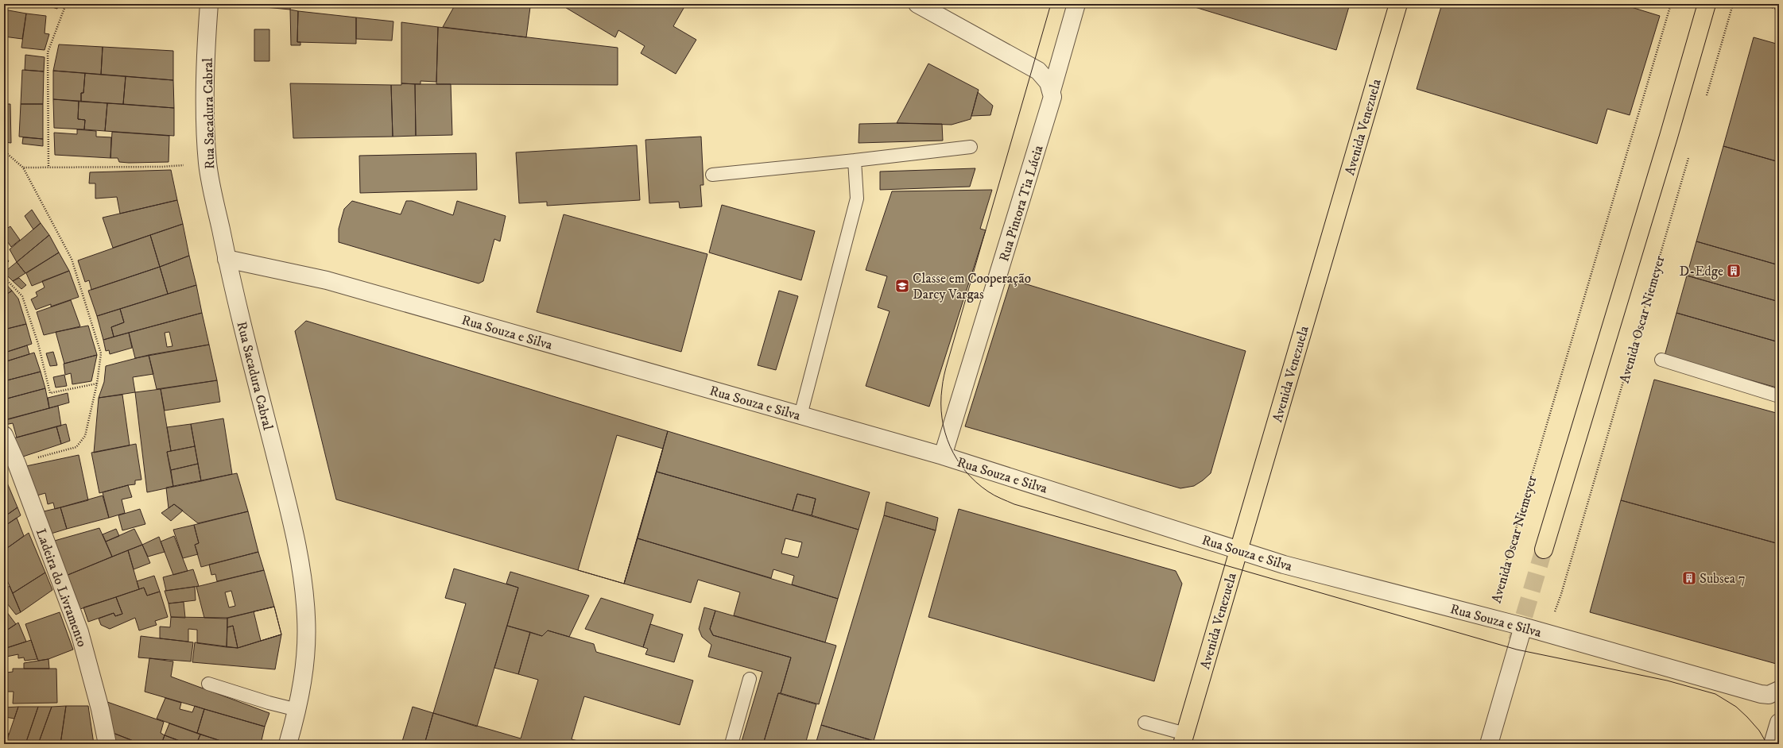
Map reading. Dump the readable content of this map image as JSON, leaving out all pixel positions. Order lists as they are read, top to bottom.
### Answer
{
  "streets": {
    "main road": ["Avenida Venezuela", "Avenida Oscar Niemeyer"],
    "street": [
      "Rua Sacadura Cabral",
      "Rua Pintora Tia Lúcia",
      "Rua Souza e Silva",
      "Ladeira do Livramento"
    ]
  },
  "crossings": [
    ["Rua Sacadura Cabral", "Rua Souza e Silva"],
    ["Avenida Venezuela", "Rua Souza e Silva"],
    ["Rua Pintora Tia Lúcia", "Rua Souza e Silva"],
    ["Avenida Oscar Niemeyer", "Rua Souza e Silva"]
  ],
  "places": {
    "building": ["D-Edge", "Subsea 7"],
    "school or university": ["Classe em Cooperação Darcy Vargas"]
  }
}
